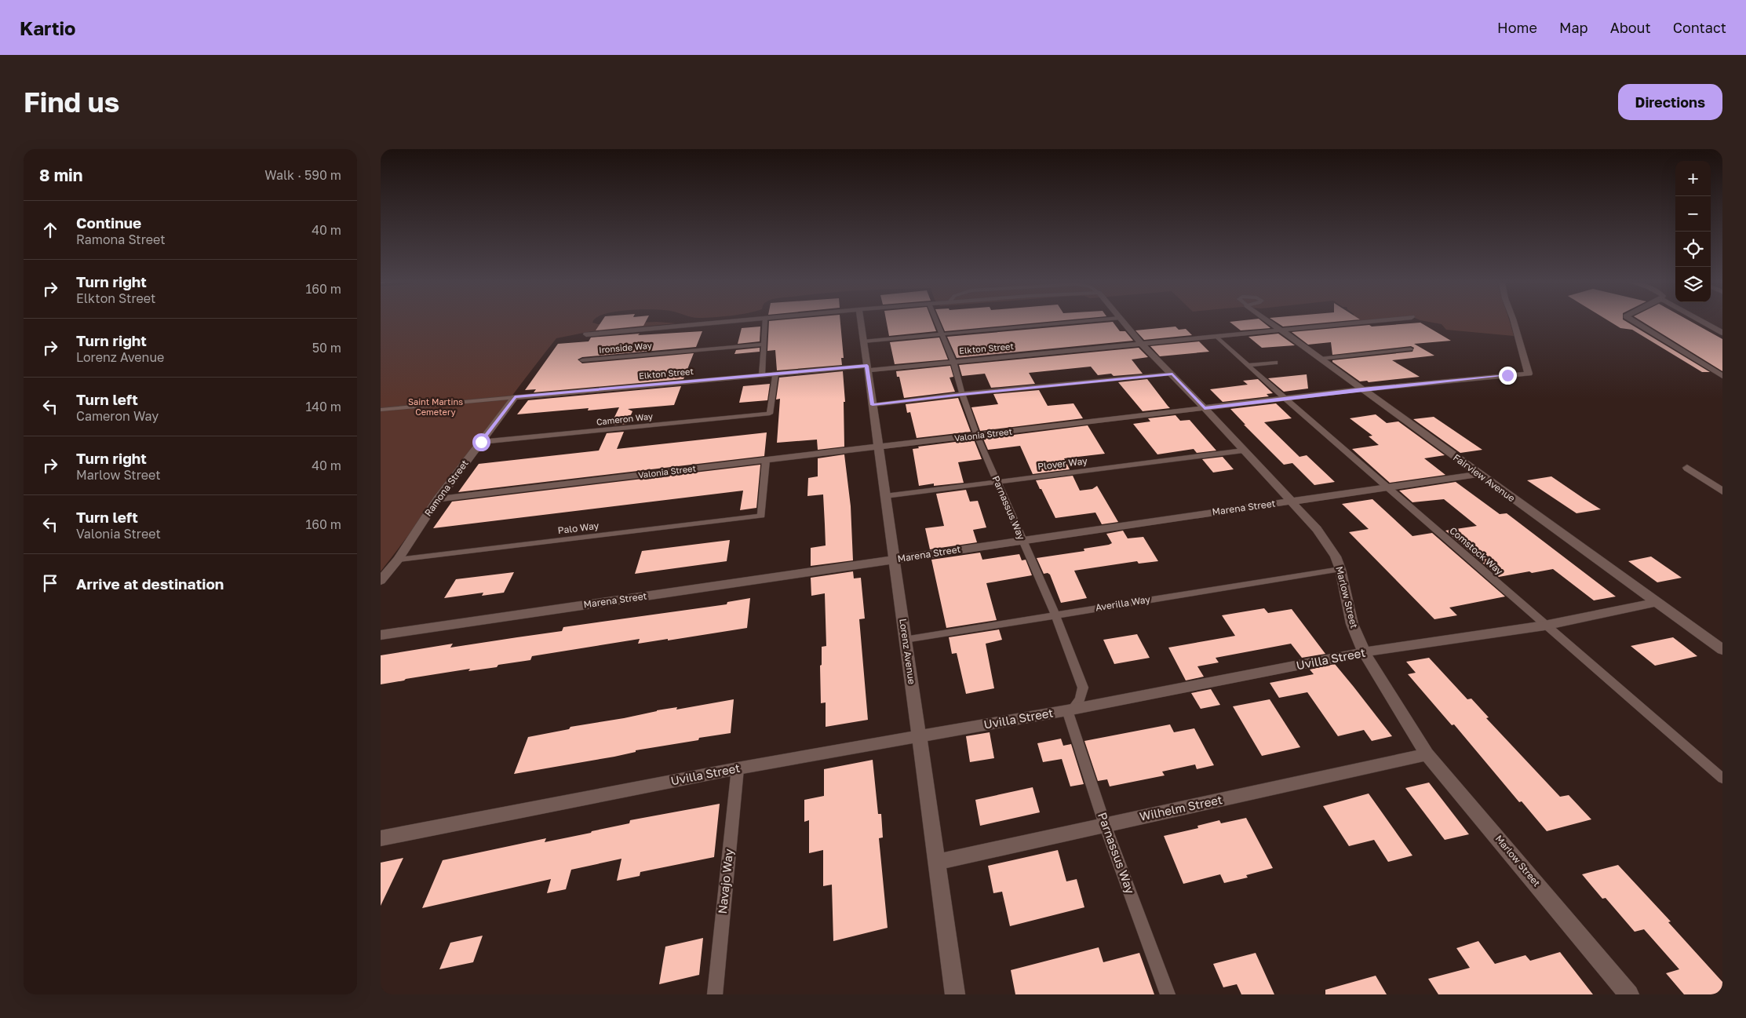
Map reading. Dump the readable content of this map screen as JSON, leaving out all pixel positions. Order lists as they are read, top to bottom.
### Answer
{
  "streets": {
    "street": [
      "Elkton Street",
      "Valonia Street",
      "Fairview Avenue",
      "Ramona Street",
      "Marena Street",
      "Marlow Street",
      "Lorenz Avenue",
      "Uvilla Street",
      "Wilhelm Street"
    ],
    "lane": [
      "Ironside Way",
      "Cameron Way",
      "Plover Way",
      "Parnassus Way",
      "Palo Way",
      "Comstock Way",
      "Averilla Way",
      "Navajo Way"
    ]
  },
  "crossings": [
    ["Elkton Street", "Cameron Way"],
    ["Elkton Street", "Fairview Avenue"],
    ["Elkton Street", "Ramona Street"],
    ["Elkton Street", "Parnassus Way"],
    ["Elkton Street", "Comstock Way"],
    ["Elkton Street", "Marlow Street"],
    ["Elkton Street", "Lorenz Avenue"],
    ["Cameron Way", "Ramona Street"],
    ["Valonia Street", "Fairview Avenue"],
    ["Valonia Street", "Ramona Street"],
    ["Valonia Street", "Parnassus Way"],
    ["Valonia Street", "Palo Way"],
    ["Valonia Street", "Comstock Way"],
    ["Valonia Street", "Marlow Street"],
    ["Valonia Street", "Lorenz Avenue"],
    ["Plover Way", "Parnassus Way"],
    ["Plover Way", "Marlow Street"],
    ["Plover Way", "Lorenz Avenue"],
    ["Fairview Avenue", "Marena Street"],
    ["Fairview Avenue", "Uvilla Street"],
    ["Ramona Street", "Palo Way"],
    ["Parnassus Way", "Marena Street"],
    ["Parnassus Way", "Averilla Way"],
    ["Parnassus Way", "Uvilla Street"],
    ["Parnassus Way", "Wilhelm Street"],
    ["Marena Street", "Comstock Way"],
    ["Marena Street", "Marlow Street"],
    ["Marena Street", "Lorenz Avenue"],
    ["Comstock Way", "Uvilla Street"],
    ["Marlow Street", "Averilla Way"],
    ["Marlow Street", "Uvilla Street"],
    ["Marlow Street", "Wilhelm Street"],
    ["Averilla Way", "Lorenz Avenue"],
    ["Lorenz Avenue", "Uvilla Street"],
    ["Lorenz Avenue", "Wilhelm Street"],
    ["Uvilla Street", "Navajo Way"]
  ],
  "parks": ["Saint Martins Cemetery"],
  "page": {
    "header": "Kartio",
    "nav": [
      "Home",
      "Map",
      "About",
      "Contact"
    ],
    "buttons": "Directions",
    "title": "Find us",
    "heading": ["8 min", "Walk · 590 m"],
    "map_buttons": ["+", "−"],
    "list": [
      ["Continue", "Ramona Street", "40 m"],
      ["Turn right", "Elkton Street", "160 m"],
      ["Turn right", "Lorenz Avenue", "50 m"],
      ["Turn left", "Cameron Way", "140 m"],
      ["Turn right", "Marlow Street", "40 m"],
      ["Turn left", "Valonia Street", "160 m"],
      "Arrive at destination"
    ]
  }
}
